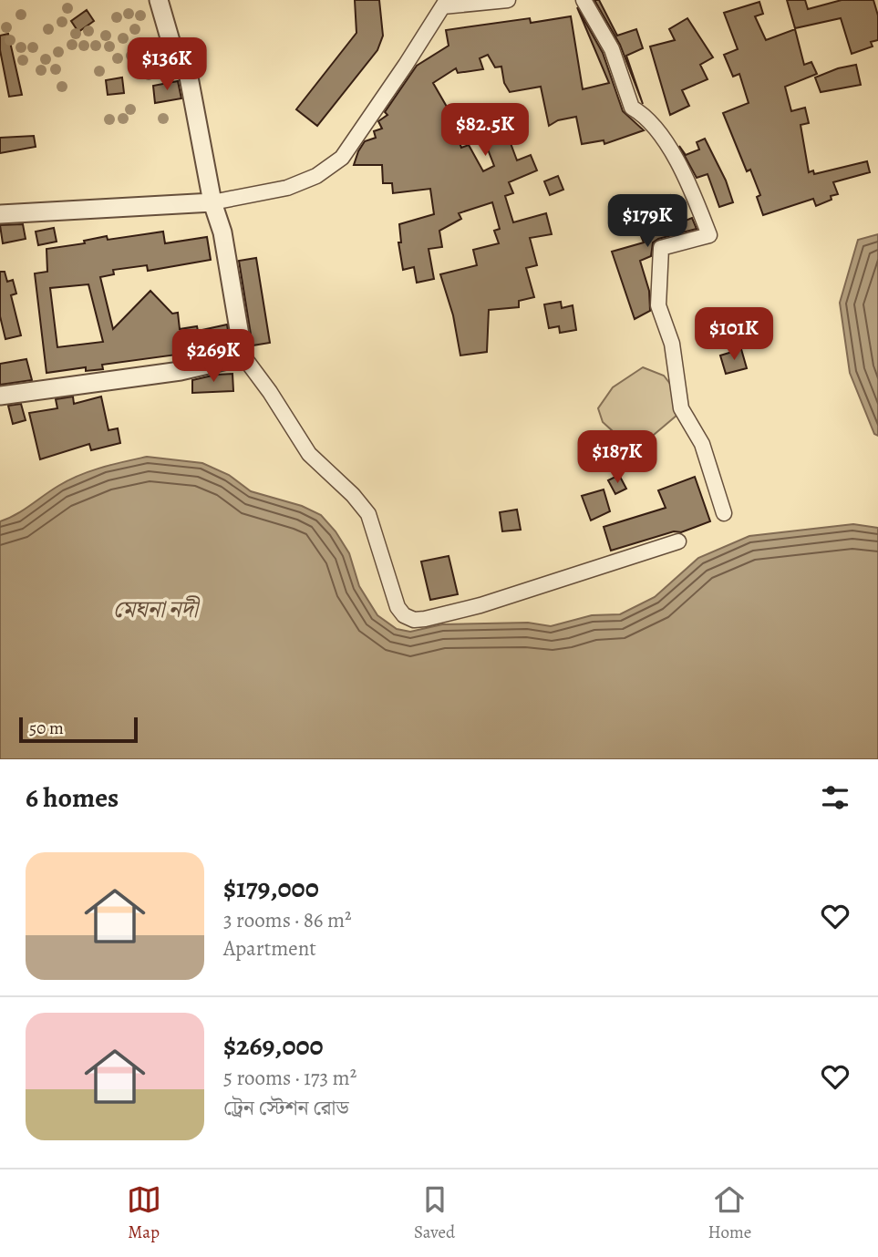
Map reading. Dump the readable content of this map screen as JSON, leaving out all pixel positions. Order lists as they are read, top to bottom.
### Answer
{
  "water": ["মেঘনা নদী"],
  "scale_bar": "50 m",
  "page": {
    "price": [
      "$136K",
      "$82.5K",
      "$179K",
      "$101K",
      "$269K",
      "$187K"
    ],
    "scale": "50 m",
    "heading": "6 homes",
    "list": [
      {
        "name": "$179,000",
        "note": "3 rooms · 86 m² · Apartment"
      },
      {
        "name": "$269,000",
        "note": "5 rooms · 173 m² · ট্রেন স্টেশন রোড"
      }
    ],
    "tabs": ["Map", "Saved", "Home"]
  }
}
